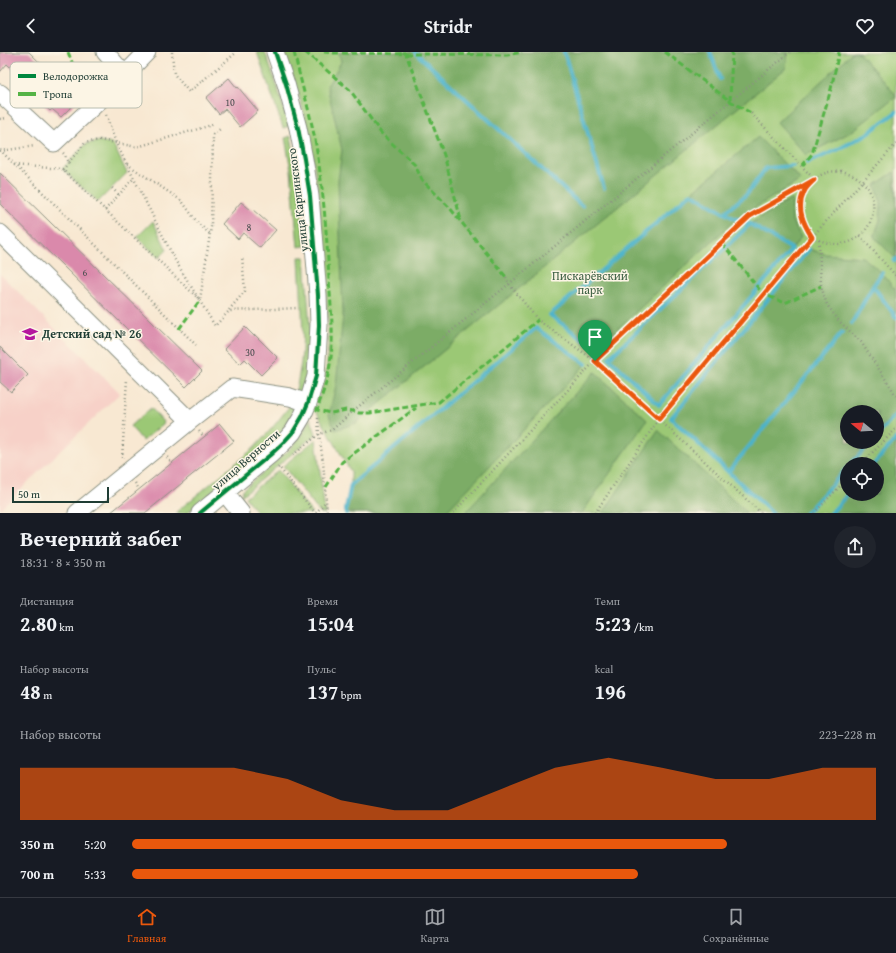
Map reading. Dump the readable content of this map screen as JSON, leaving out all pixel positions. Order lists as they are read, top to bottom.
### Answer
{
  "streets": {
    "street": ["улица Карпинского", "улица Верности"]
  },
  "crossings": [
    ["улица Карпинского", "улица Верности"]
  ],
  "parks": ["Пискарёвский парк"],
  "places": {
    "school or university": ["Детский сад № 26"]
  },
  "house_numbers": [
    "10",
    "8",
    "6",
    "30"
  ],
  "legend": ["Велодорожка", "Тропа"],
  "scale_bar": "50 m",
  "north": "left",
  "page": {
    "header": "Stridr",
    "scale": "50 m",
    "heading": ["Вечерний забег", "18:31 · 8 × 350 m"],
    "stats": [
      ["Дистанция", "2.80 km"],
      ["Время", "15:04"],
      ["Темп", "5:23 /km"],
      ["Набор высоты", "48 m"],
      ["Пульс", "137 bpm"],
      ["kcal", "196"]
    ],
    "chart": ["Набор высоты", "223–228 m"],
    "list": [
      {
        "name": "350 m",
        "note": "5:20"
      },
      {
        "name": "700 m",
        "note": "5:33"
      }
    ],
    "tabs": ["Главная", "Карта", "Сохранённые"]
  }
}
